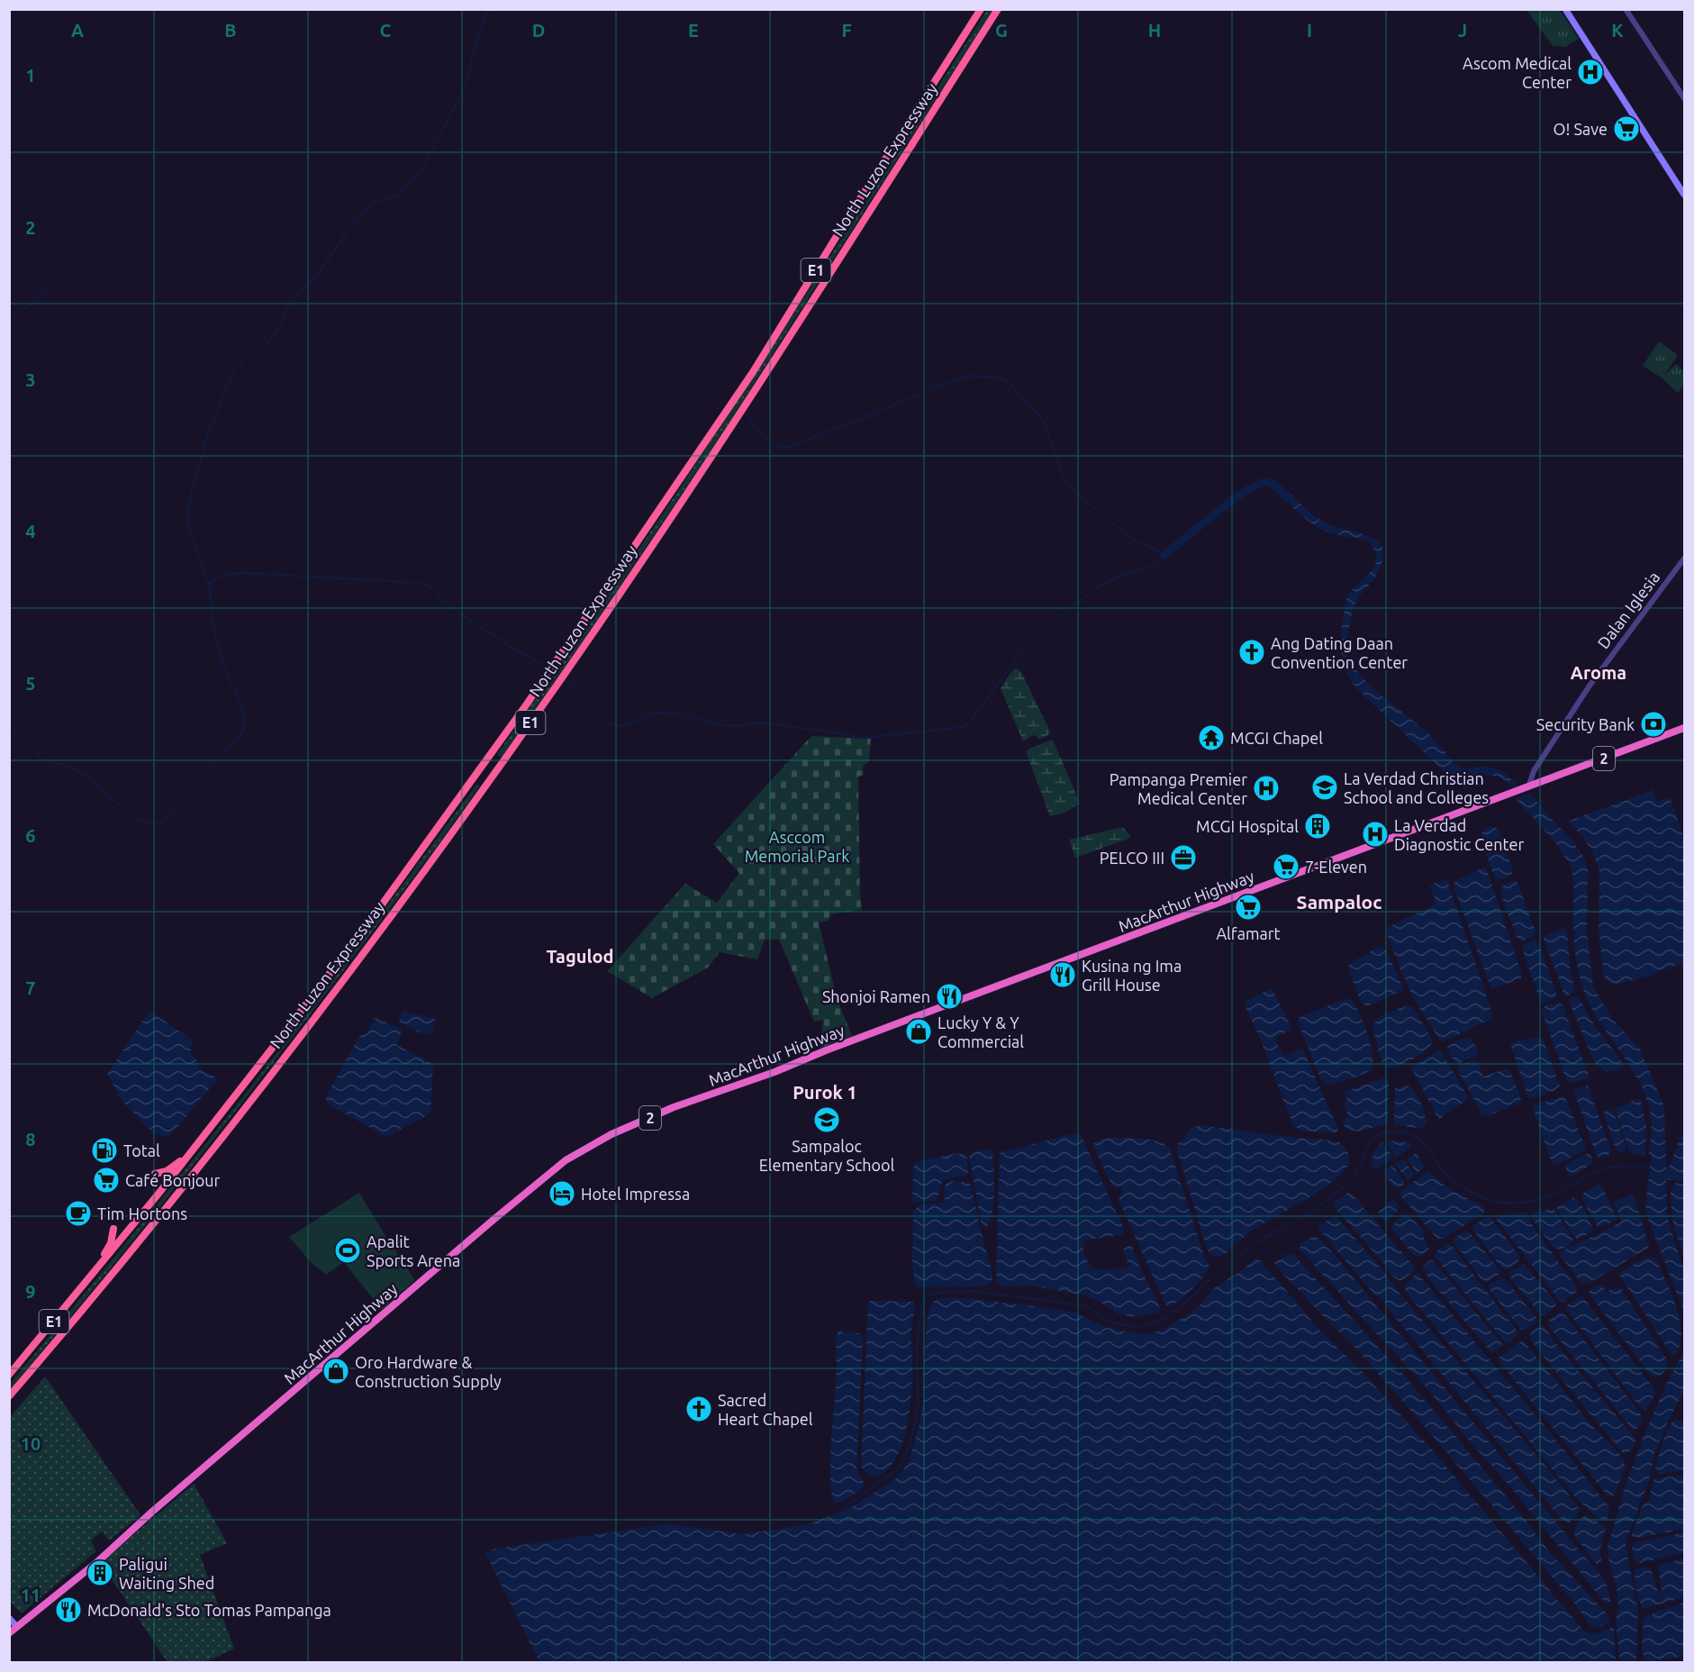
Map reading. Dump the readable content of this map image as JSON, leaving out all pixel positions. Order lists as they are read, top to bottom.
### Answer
{
  "streets": {
    "highway": [
      "North Luzon Expressway",
      "E1",
      "2",
      "MacArthur Highway"
    ],
    "street": ["Dalan Iglesia"]
  },
  "crossings": [
    ["Dalan Iglesia", "MacArthur Highway"]
  ],
  "districts": [
    "Aroma",
    "Sampaloc",
    "Tagulod",
    "Purok 1"
  ],
  "parks": ["Asccom Memorial Park"],
  "places": {
    "hospital": ["Ascom Medical Center", "Pampanga Premier Medical Center", "La Verdad Diagnostic Center"],
    "supermarket": [
      "O! Save",
      "7-Eleven",
      "Alfamart",
      "Café Bonjour"
    ],
    "church": ["Ang Dating Daan Convention Center", "Sacred Heart Chapel"],
    "bank": ["Security Bank"],
    "temple": ["MCGI Chapel"],
    "school or university": ["La Verdad Christian School and Colleges", "Sampaloc Elementary School"],
    "building": ["MCGI Hospital", "Paligui Waiting Shed"],
    "office": ["PELCO III"],
    "restaurant": ["Kusina ng Ima Grill House", "Shonjoi Ramen", "McDonald's Sto Tomas Pampanga"],
    "shop": ["Lucky Y & Y Commercial", "Oro Hardware & Construction Supply"],
    "fuel station": ["Total"],
    "hotel": ["Hotel Impressa"],
    "cafe": ["Tim Hortons"],
    "sports": ["Apalit Sports Arena"]
  },
  "grid": {
    "columns": [
      "A",
      "B",
      "C",
      "D",
      "E",
      "F",
      "G",
      "H",
      "I",
      "J",
      "K"
    ],
    "rows": [
      "1",
      "2",
      "3",
      "4",
      "5",
      "6",
      "7",
      "8",
      "9",
      "10",
      "11"
    ]
  }
}
